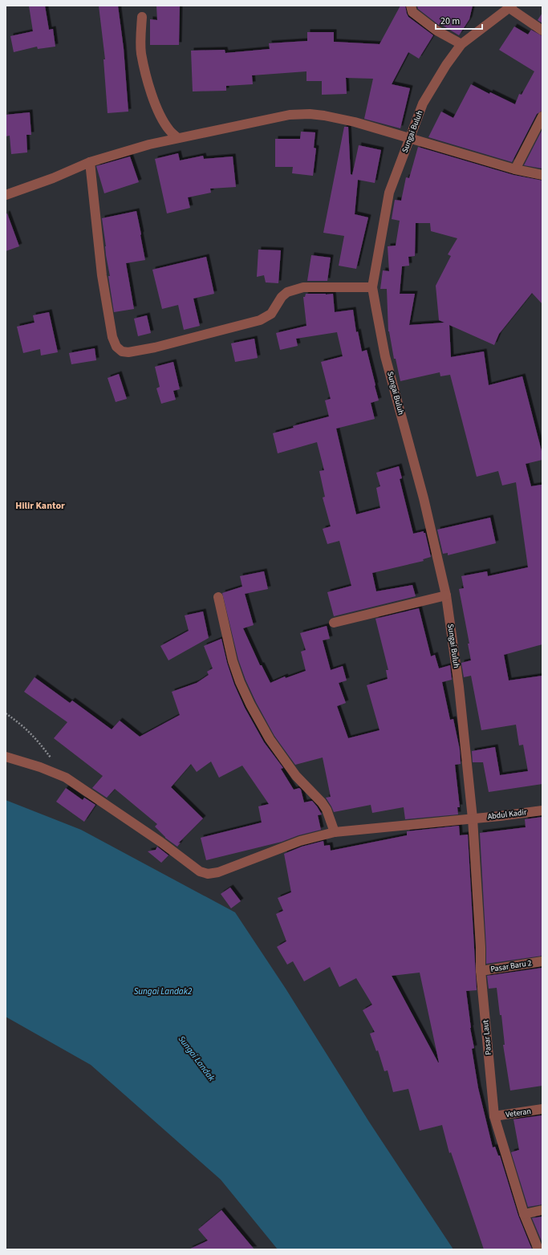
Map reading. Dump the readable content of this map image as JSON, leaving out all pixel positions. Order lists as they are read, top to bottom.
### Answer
{
  "streets": {
    "street": [
      "Sungai Buluh",
      "Abdul Kadir",
      "Pasar Baru 2",
      "Pasar Laut",
      "Veteran"
    ]
  },
  "crossings": [
    ["Sungai Buluh", "Abdul Kadir"],
    ["Sungai Buluh", "Pasar Laut"],
    ["Abdul Kadir", "Pasar Laut"],
    ["Pasar Baru 2", "Pasar Laut"],
    ["Pasar Laut", "Veteran"]
  ],
  "districts": ["Hilir Kantor"],
  "water": ["Sungai Landak2", "Sungai Landak"],
  "scale_bar": "20 m"
}
